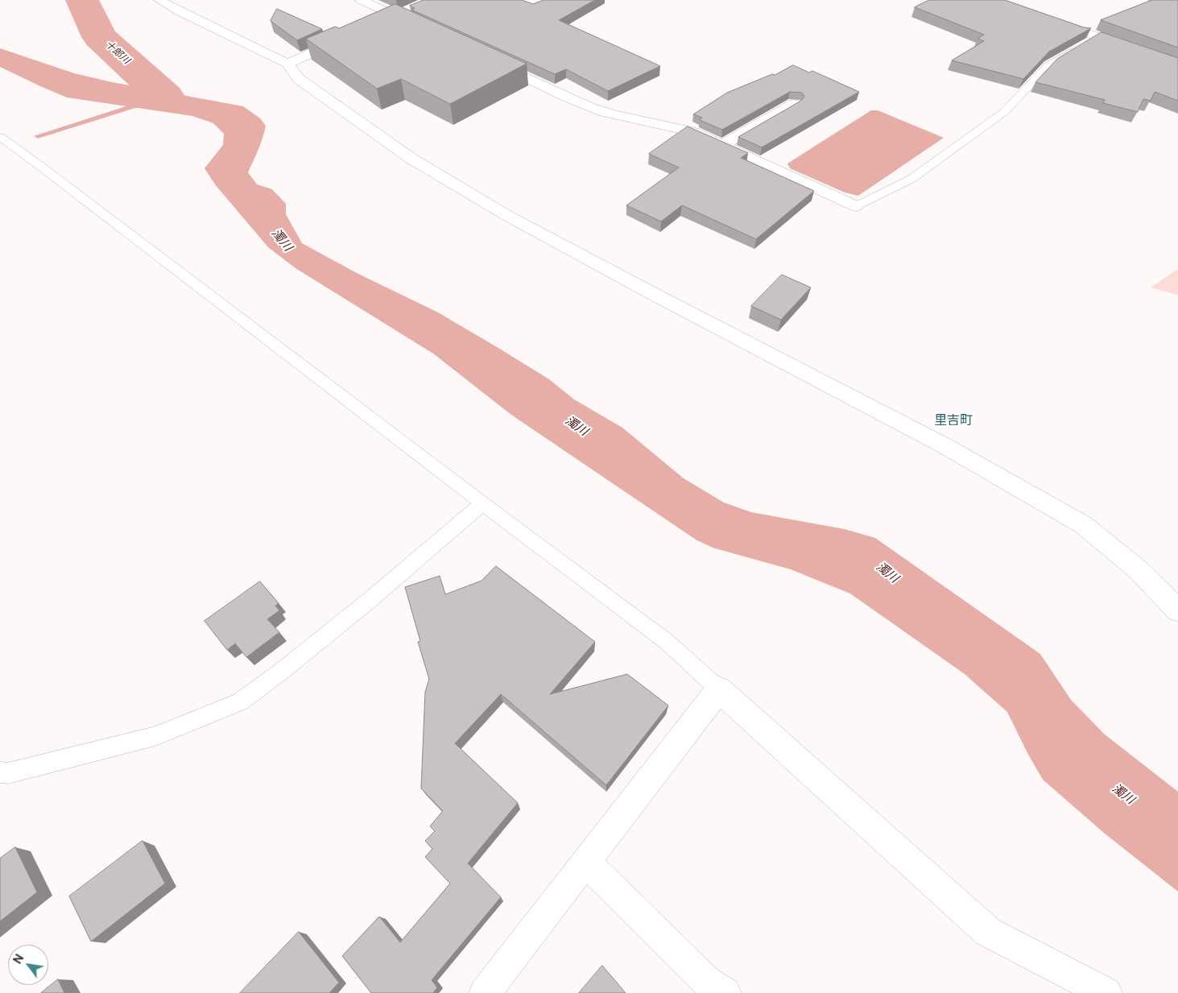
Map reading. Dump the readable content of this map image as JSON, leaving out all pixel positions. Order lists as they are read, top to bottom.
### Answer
{
  "districts": ["里吉町"],
  "water": ["十郎川", "濁川"],
  "north": "top left"
}
